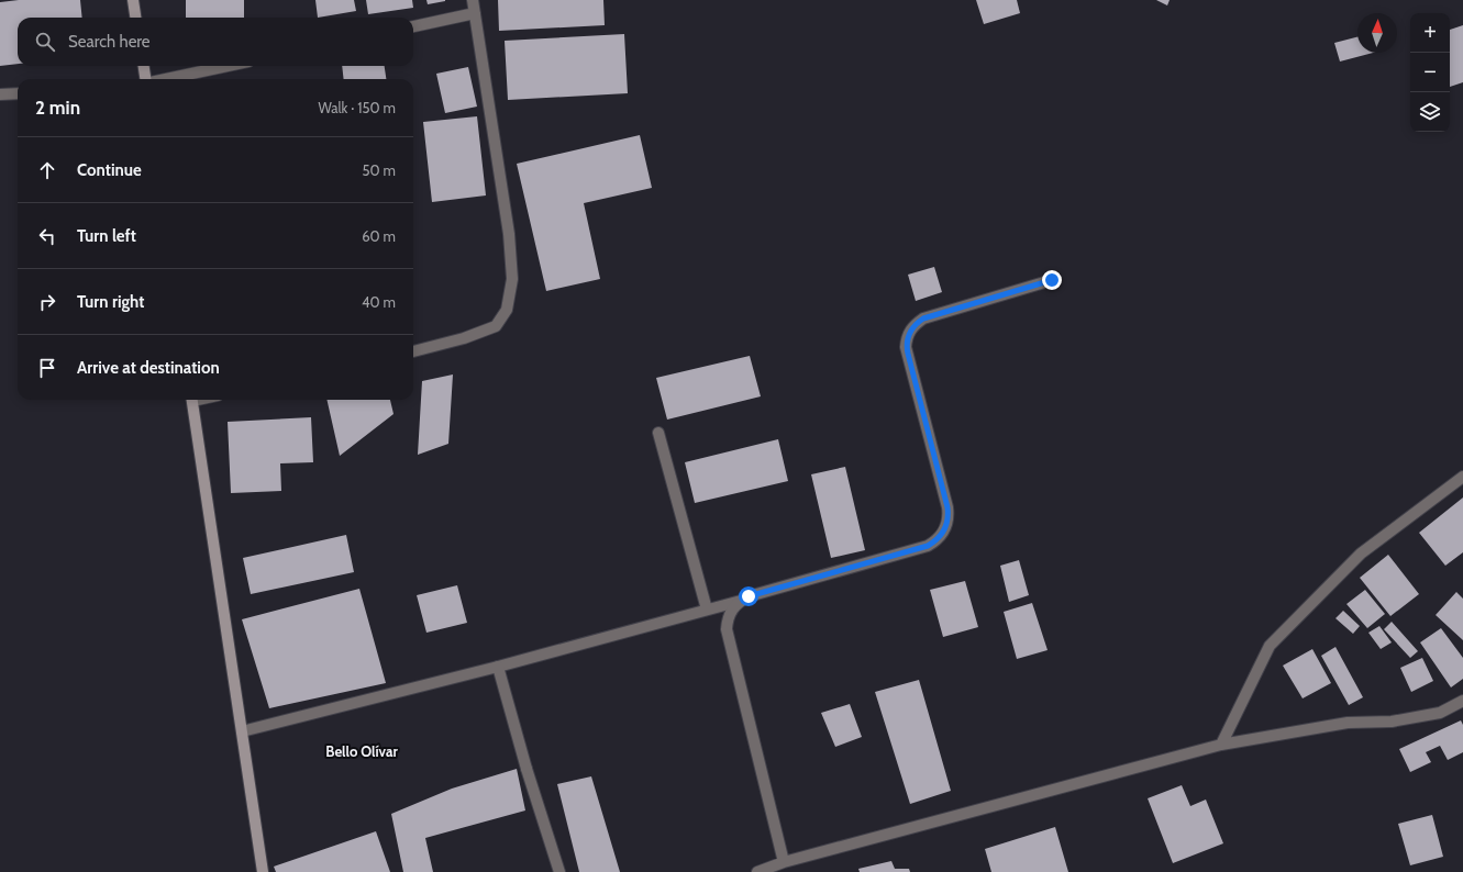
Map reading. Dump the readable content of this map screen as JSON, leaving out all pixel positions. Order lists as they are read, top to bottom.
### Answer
{
  "districts": ["Bello Olívar"],
  "north": "top",
  "page": {
    "map_buttons": ["+", "−"],
    "search": "Search here",
    "heading": ["2 min", "Walk · 150 m"],
    "list": [
      ["Continue", "50 m"],
      ["Turn left", "60 m"],
      ["Turn right", "40 m"],
      "Arrive at destination"
    ]
  }
}
